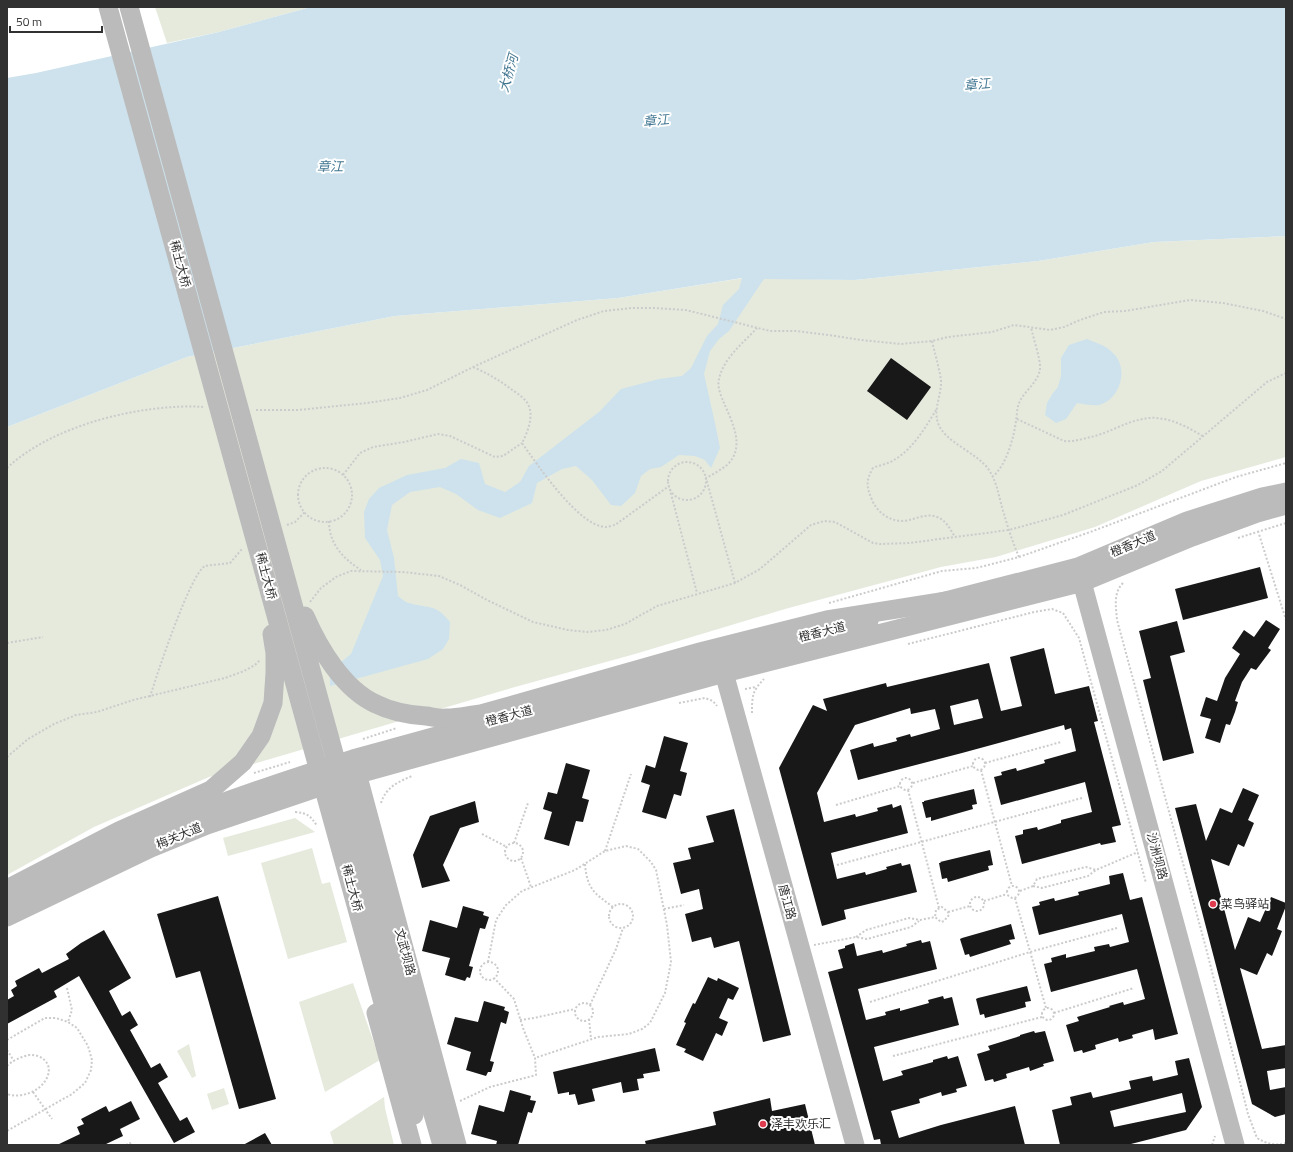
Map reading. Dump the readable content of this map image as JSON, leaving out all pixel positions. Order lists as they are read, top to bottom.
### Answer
{
  "streets": {
    "main road": [
      "稀土大桥",
      "橙香大道",
      "梅关大道",
      "沙洲坝路",
      "唐江路",
      "文武坝路"
    ]
  },
  "crossings": [
    ["橙香大道", "梅关大道"],
    ["橙香大道", "沙洲坝路"],
    ["橙香大道", "唐江路"],
    ["橙香大道", "文武坝路"],
    ["梅关大道", "文武坝路"]
  ],
  "water": ["大桥河", "章江"],
  "places": ["菜鸟驿站", "泽丰欢乐汇"],
  "scale_bar": "50 m"
}
